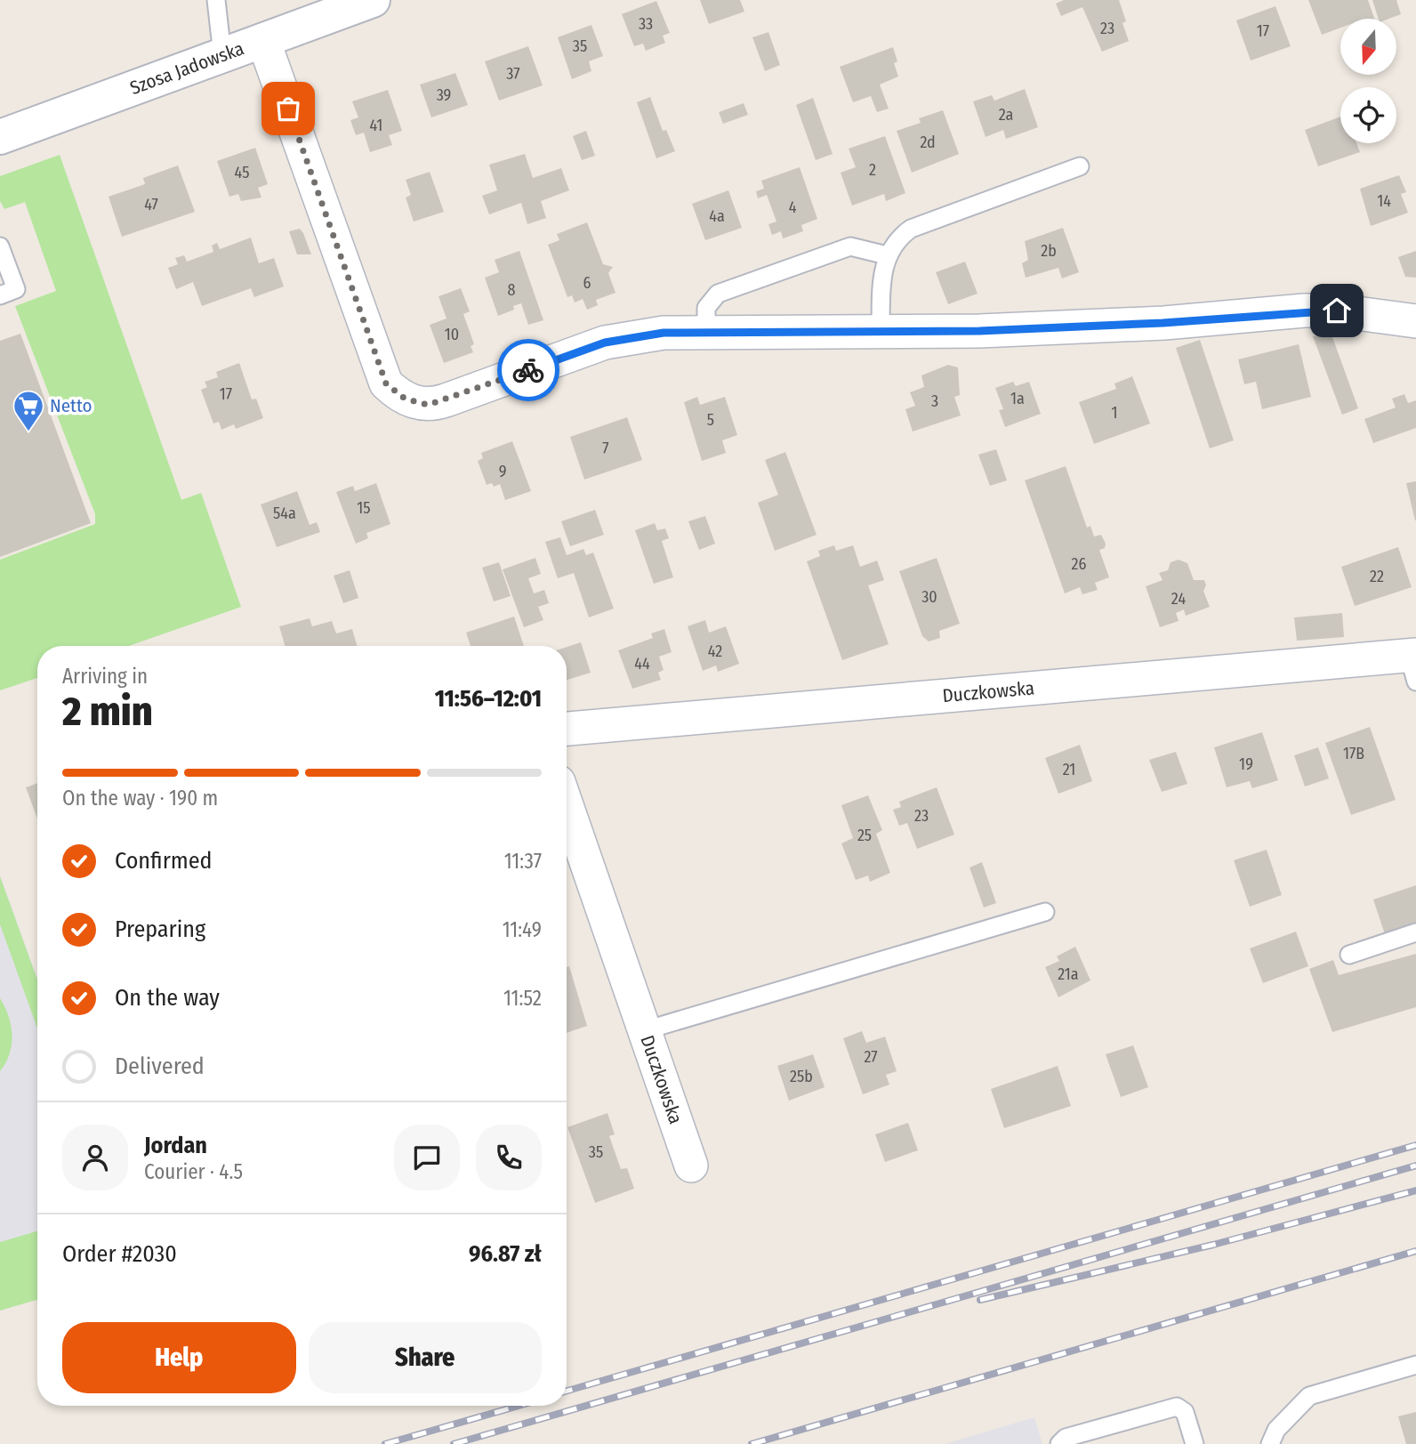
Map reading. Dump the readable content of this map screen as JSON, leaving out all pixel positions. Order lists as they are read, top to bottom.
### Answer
{
  "streets": {
    "main road": ["Szosa Jadowska"],
    "street": ["Duczkowska"]
  },
  "places": {
    "supermarket": ["Netto"]
  },
  "house_numbers": [
    "33",
    "23",
    "17",
    "35",
    "37",
    "39",
    "2a",
    "41",
    "2d",
    "2",
    "45",
    "14",
    "47",
    "4",
    "4a",
    "2b",
    "6",
    "8",
    "10",
    "17",
    "1a",
    "3",
    "1",
    "5",
    "7",
    "9",
    "15",
    "54a",
    "26",
    "22",
    "30",
    "24",
    "42",
    "44",
    "17B",
    "19",
    "21",
    "23",
    "25",
    "21a",
    "27",
    "25b",
    "35"
  ],
  "north": "bottom",
  "page": {
    "heading": ["2 min", "Arriving in", "11:56–12:01"],
    "panel": [
      "Jordan",
      "Courier · 4.5",
      "Order #2030",
      "96.87 zł"
    ],
    "bar": "On the way · 190 m",
    "list": [
      ["Confirmed", "11:37"],
      ["Preparing", "11:49"],
      ["On the way", "11:52"],
      "Delivered"
    ],
    "buttons": ["Help", "Share"]
  }
}
